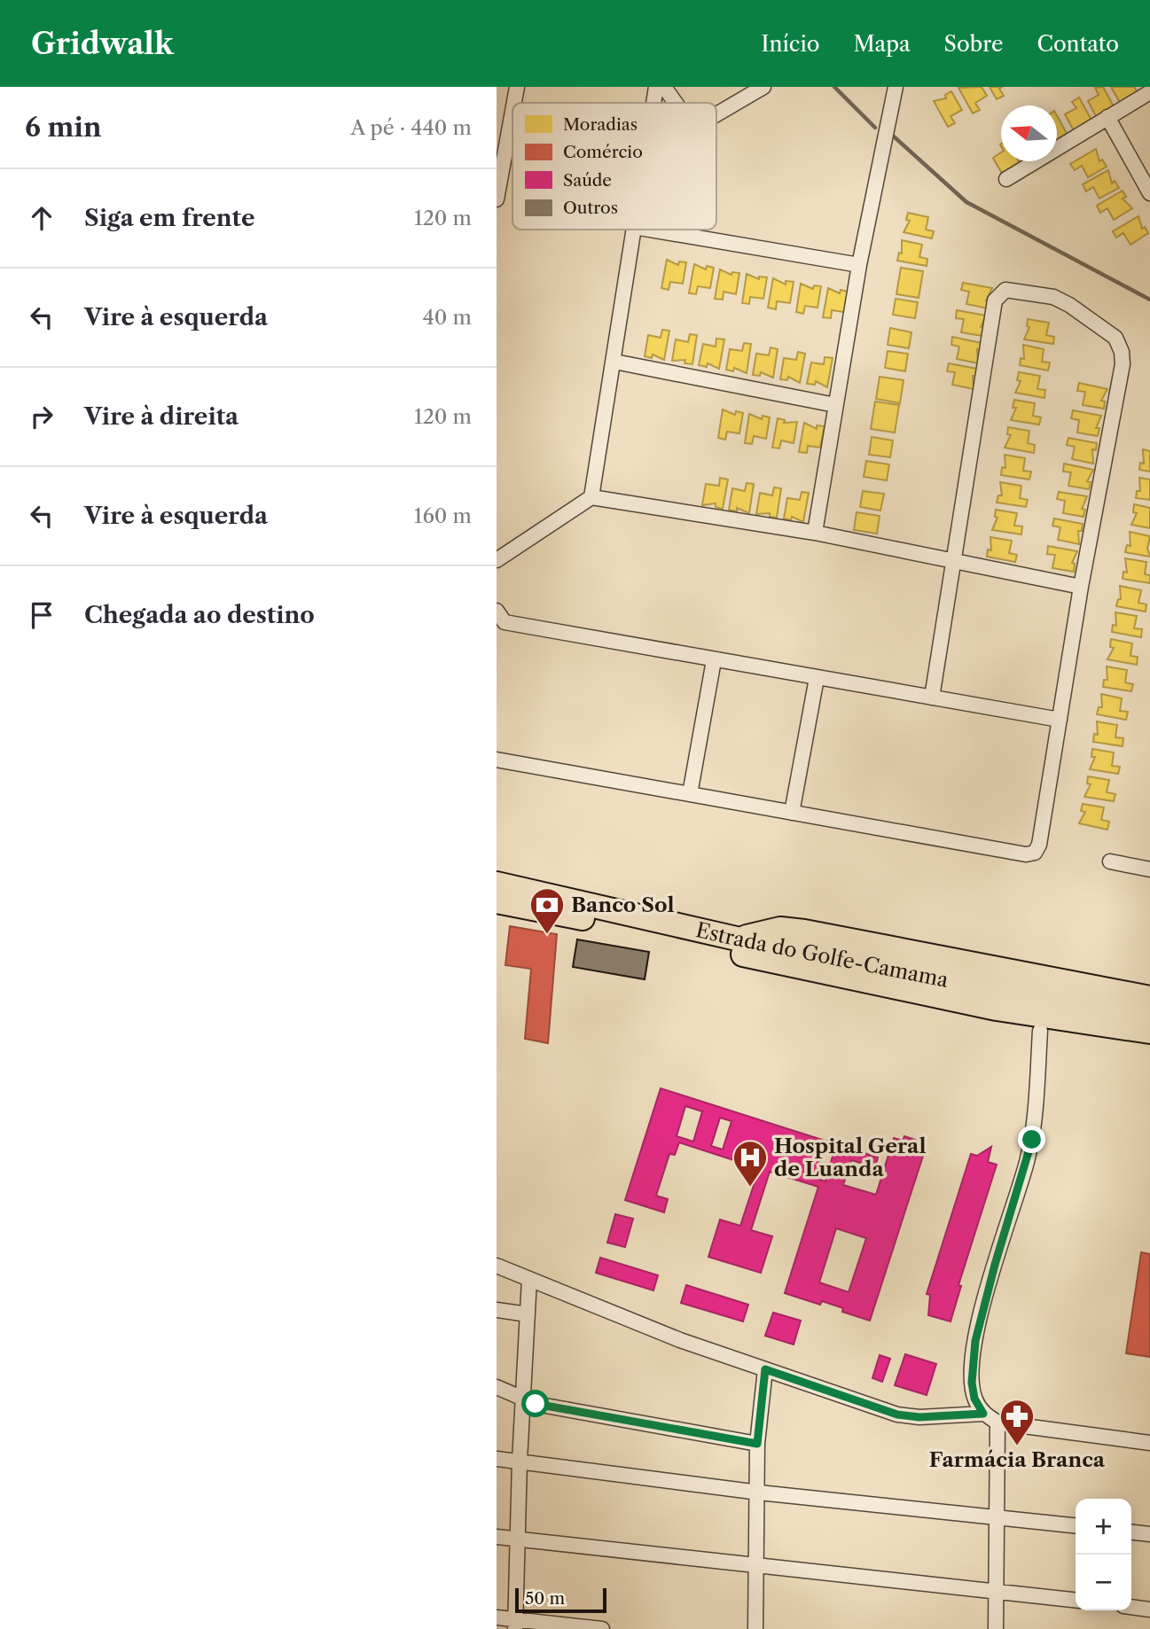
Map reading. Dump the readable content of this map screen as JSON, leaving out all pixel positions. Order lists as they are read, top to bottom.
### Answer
{
  "streets": {
    "highway": ["Estrada do Golfe-Camama"]
  },
  "places": {
    "bank": ["Banco Sol"],
    "hospital": ["Hospital Geral de Luanda"],
    "pharmacy": ["Farmácia Branca"]
  },
  "legend": [
    "Moradias",
    "Comércio",
    "Saúde",
    "Outros"
  ],
  "scale_bar": "50 m",
  "north": "left",
  "page": {
    "header": "Gridwalk",
    "nav": [
      "Início",
      "Mapa",
      "Sobre",
      "Contato"
    ],
    "heading": ["6 min", "A pé · 440 m"],
    "list": [
      ["Siga em frente", "120 m"],
      ["Vire à esquerda", "40 m"],
      ["Vire à direita", "120 m"],
      ["Vire à esquerda", "160 m"],
      "Chegada ao destino"
    ],
    "map_buttons": ["+", "−"],
    "scale": "50 m"
  }
}
